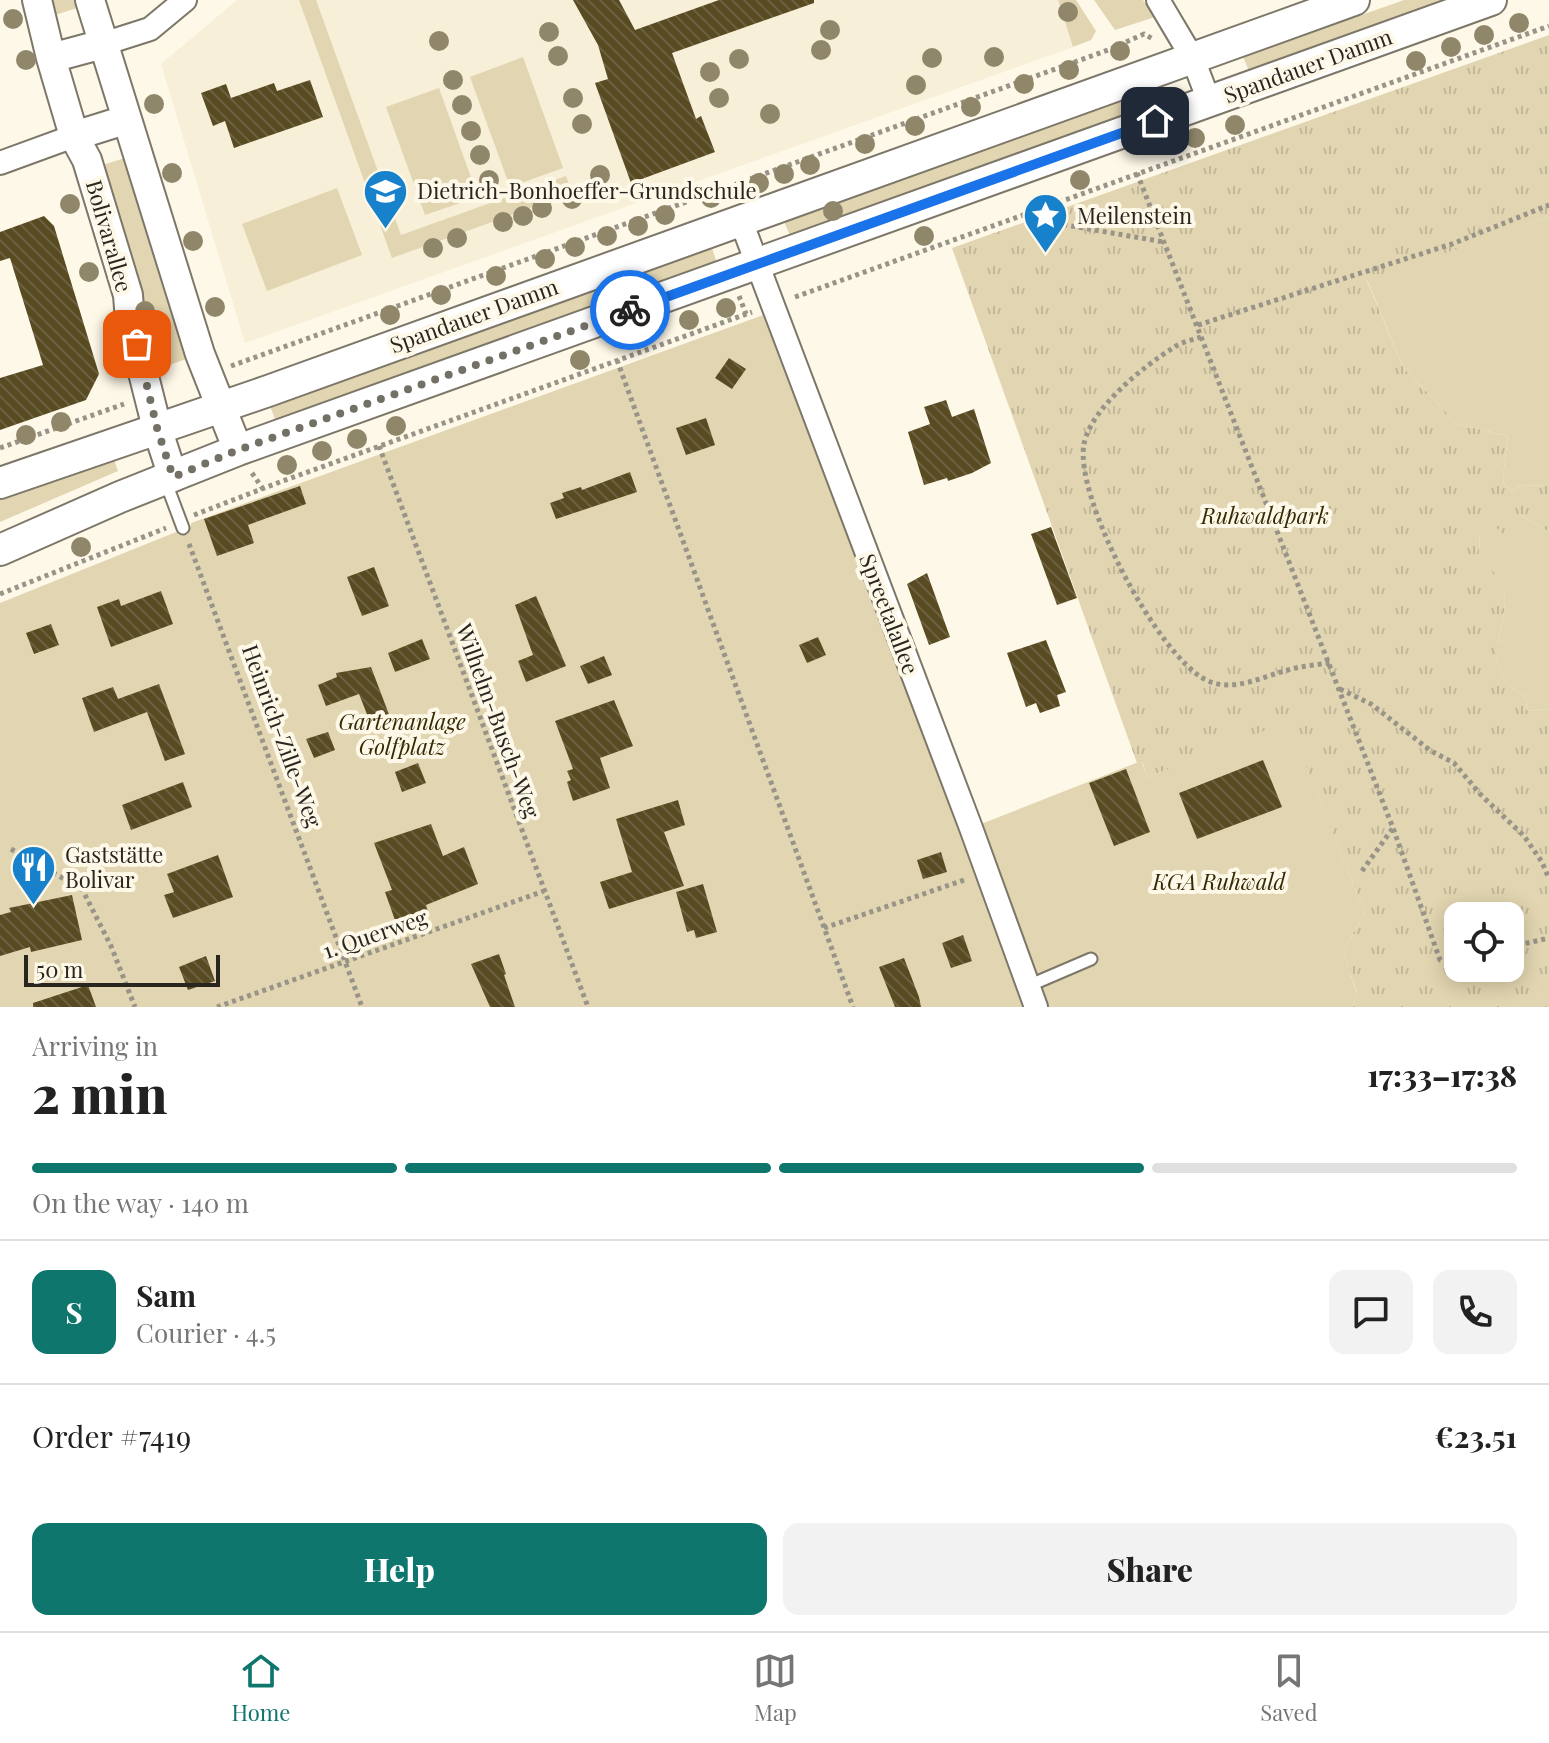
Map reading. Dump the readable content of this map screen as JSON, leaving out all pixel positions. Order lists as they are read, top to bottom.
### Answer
{
  "streets": {
    "main road": ["Spandauer Damm"],
    "street": ["Bolivarallee", "Spreetalallee"],
    "path": ["Wilhelm-Busch-Weg", "Heinrich-Zille-Weg", "1. Querweg"]
  },
  "crossings": [
    ["Spandauer Damm", "Bolivarallee"],
    ["Spandauer Damm", "Spreetalallee"],
    ["Wilhelm-Busch-Weg", "1. Querweg"],
    ["Heinrich-Zille-Weg", "1. Querweg"]
  ],
  "parks": ["Ruhwaldpark", "Gartenanlage Golfplatz", "KGA Ruhwald"],
  "places": {
    "school or university": ["Dietrich-Bonhoeffer-Grundschule"],
    "place": ["Meilenstein"],
    "restaurant": ["Gaststätte Bolivar"]
  },
  "scale_bar": "50 m",
  "page": {
    "scale": "50 m",
    "heading": ["2 min", "Arriving in", "17:33–17:38"],
    "panel": [
      "Sam",
      "Courier · 4.5",
      "Order #7419",
      "€23.51"
    ],
    "bar": "On the way · 140 m",
    "round": "S",
    "buttons": ["Help", "Share"],
    "tabs": ["Home", "Map", "Saved"]
  }
}
